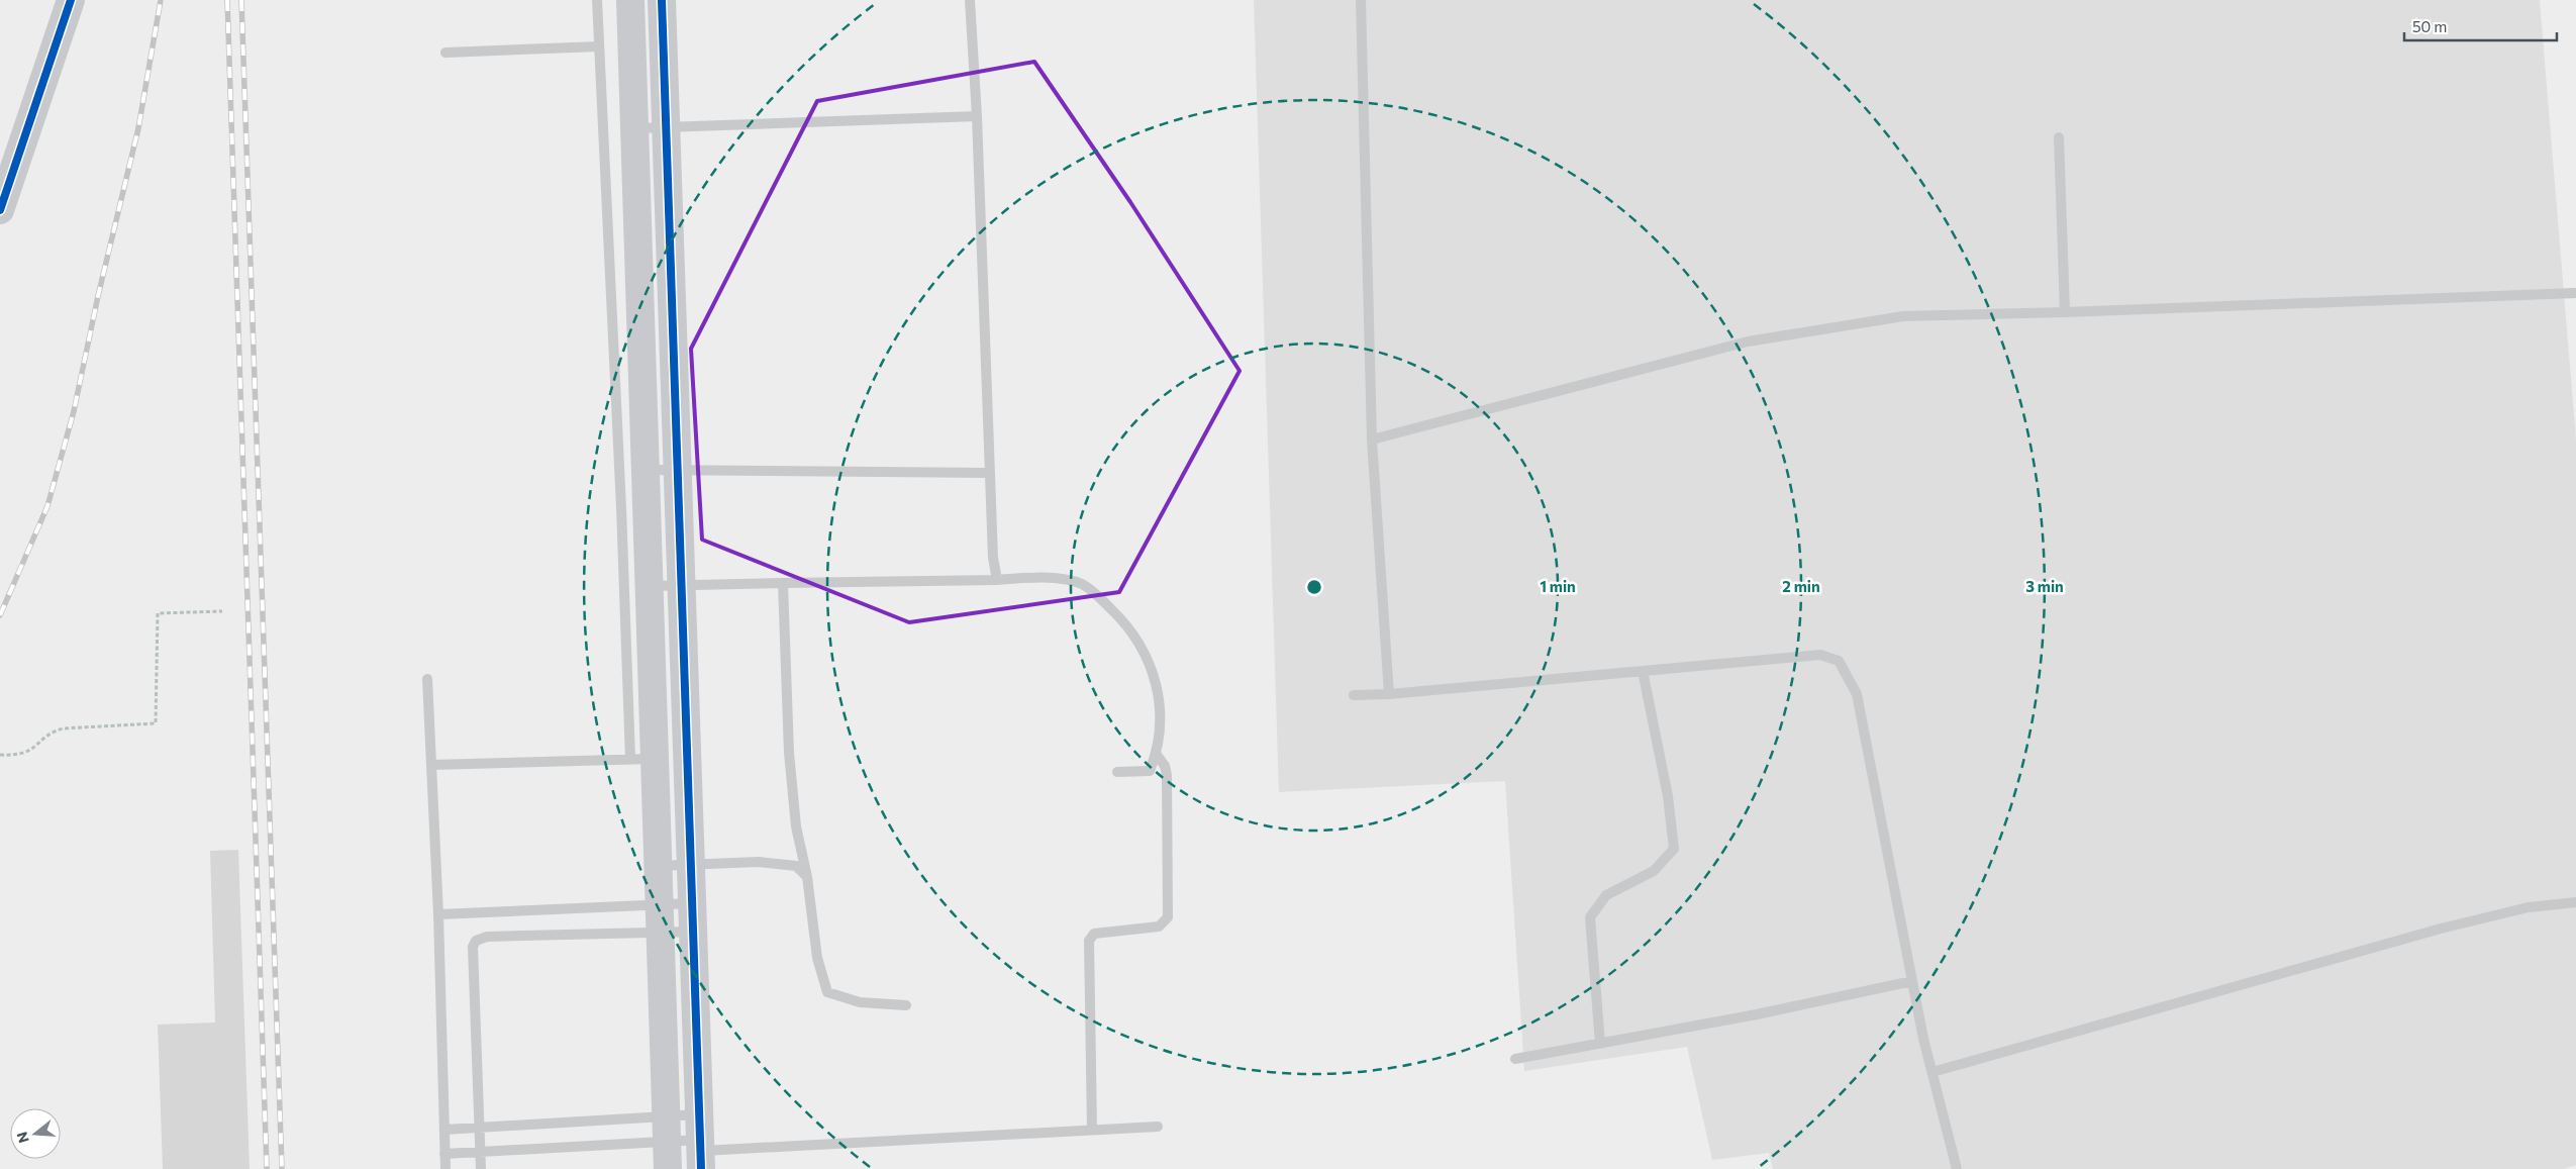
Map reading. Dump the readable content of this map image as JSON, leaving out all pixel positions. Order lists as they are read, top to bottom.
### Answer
{
  "scale_bar": "50 m",
  "north": "left",
  "rings": ["1 min", "2 min", "3 min"]
}
